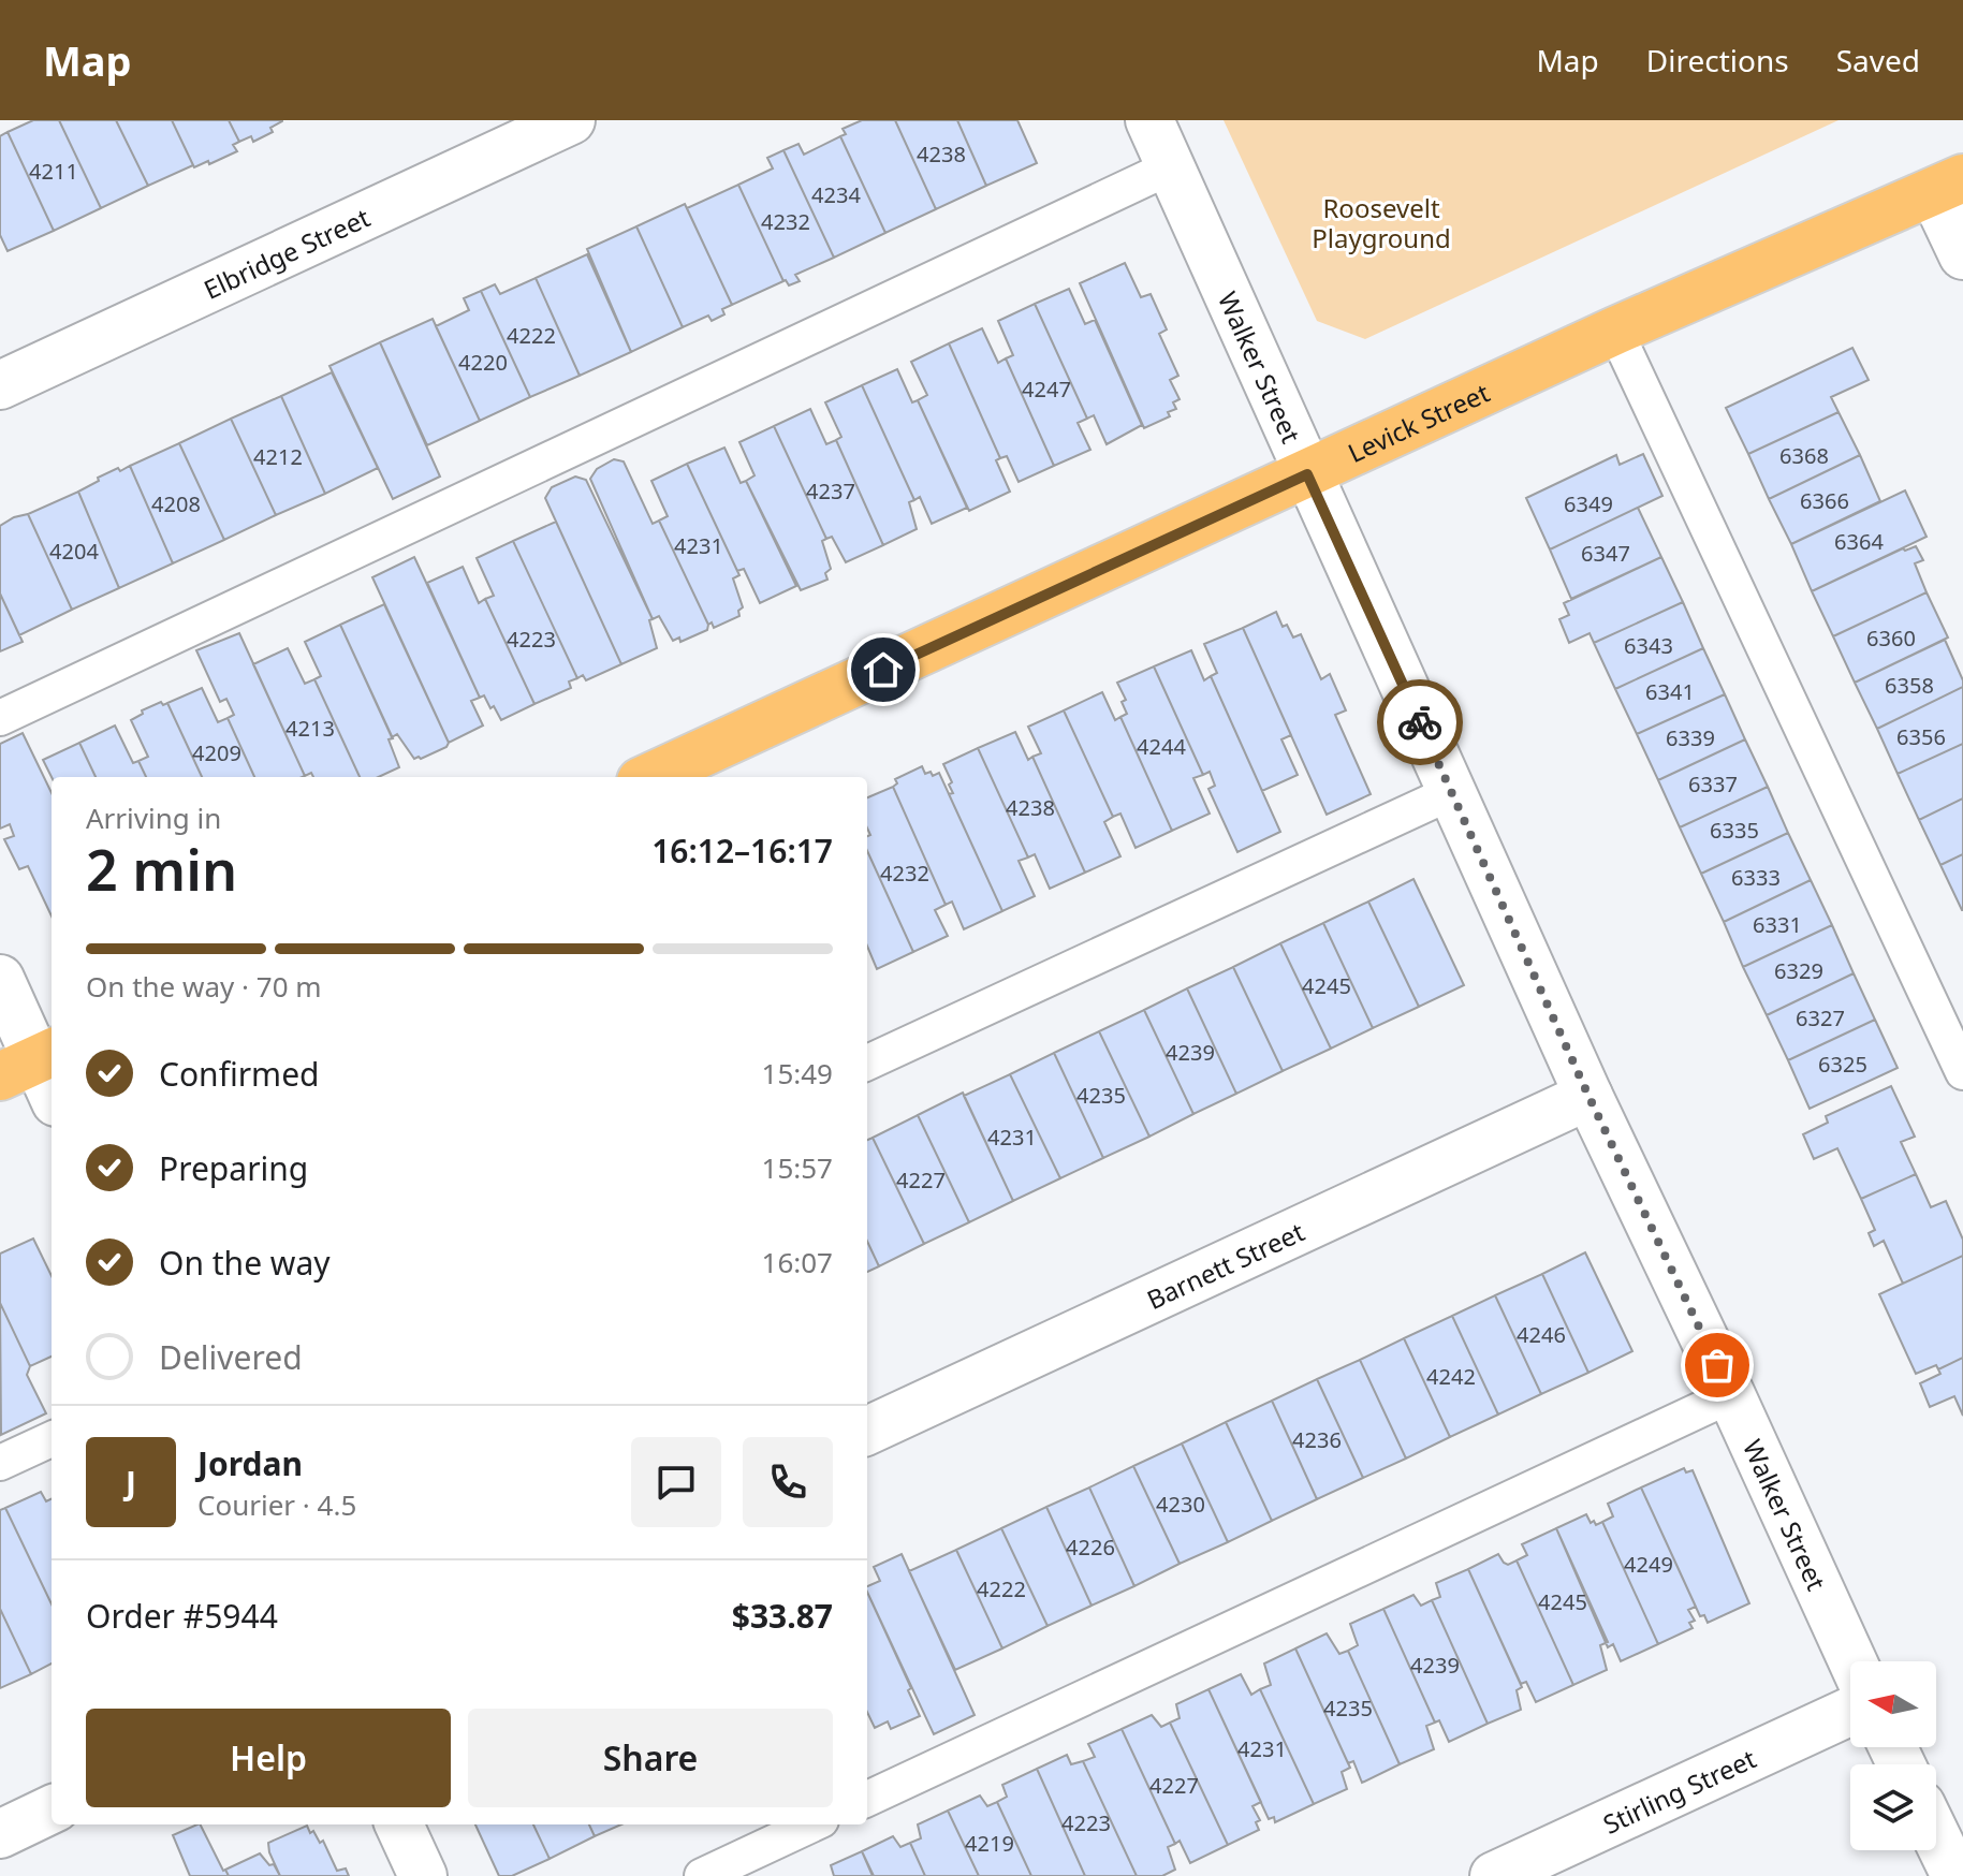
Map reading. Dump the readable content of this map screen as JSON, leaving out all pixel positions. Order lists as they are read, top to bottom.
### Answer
{
  "streets": {
    "highway": ["Levick Street"],
    "street": [
      "Elbridge Street",
      "Walker Street",
      "Barnett Street",
      "Stirling Street"
    ]
  },
  "crossings": [
    ["Walker Street", "Levick Street"],
    ["Walker Street", "Barnett Street"]
  ],
  "parks": ["Roosevelt Playground"],
  "house_numbers": [
    "4238",
    "4211",
    "4234",
    "4232",
    "4222",
    "4220",
    "4247",
    "6368",
    "4212",
    "4237",
    "6366",
    "4208",
    "6349",
    "6364",
    "4231",
    "4204",
    "6347",
    "6360",
    "4223",
    "6343",
    "6358",
    "6341",
    "4213",
    "6356",
    "6339",
    "4244",
    "4209",
    "6337",
    "4238",
    "6335",
    "4232",
    "6333",
    "6331",
    "6329",
    "4245",
    "6327",
    "4239",
    "6325",
    "4235",
    "4231",
    "4227",
    "4246",
    "4242",
    "4236",
    "4230",
    "4226",
    "4249",
    "4222",
    "4245",
    "4239",
    "4235",
    "4231",
    "4227",
    "4223",
    "4219"
  ],
  "north": "left",
  "page": {
    "header": "Map",
    "nav": ["Map", "Directions", "Saved"],
    "heading": ["2 min", "Arriving in", "16:12–16:17"],
    "panel": [
      "Jordan",
      "Courier · 4.5",
      "Order #5944",
      "$33.87"
    ],
    "bar": "On the way · 70 m",
    "list": [
      ["Confirmed", "15:49"],
      ["Preparing", "15:57"],
      ["On the way", "16:07"],
      "Delivered"
    ],
    "round": "J",
    "buttons": ["Help", "Share"]
  }
}
